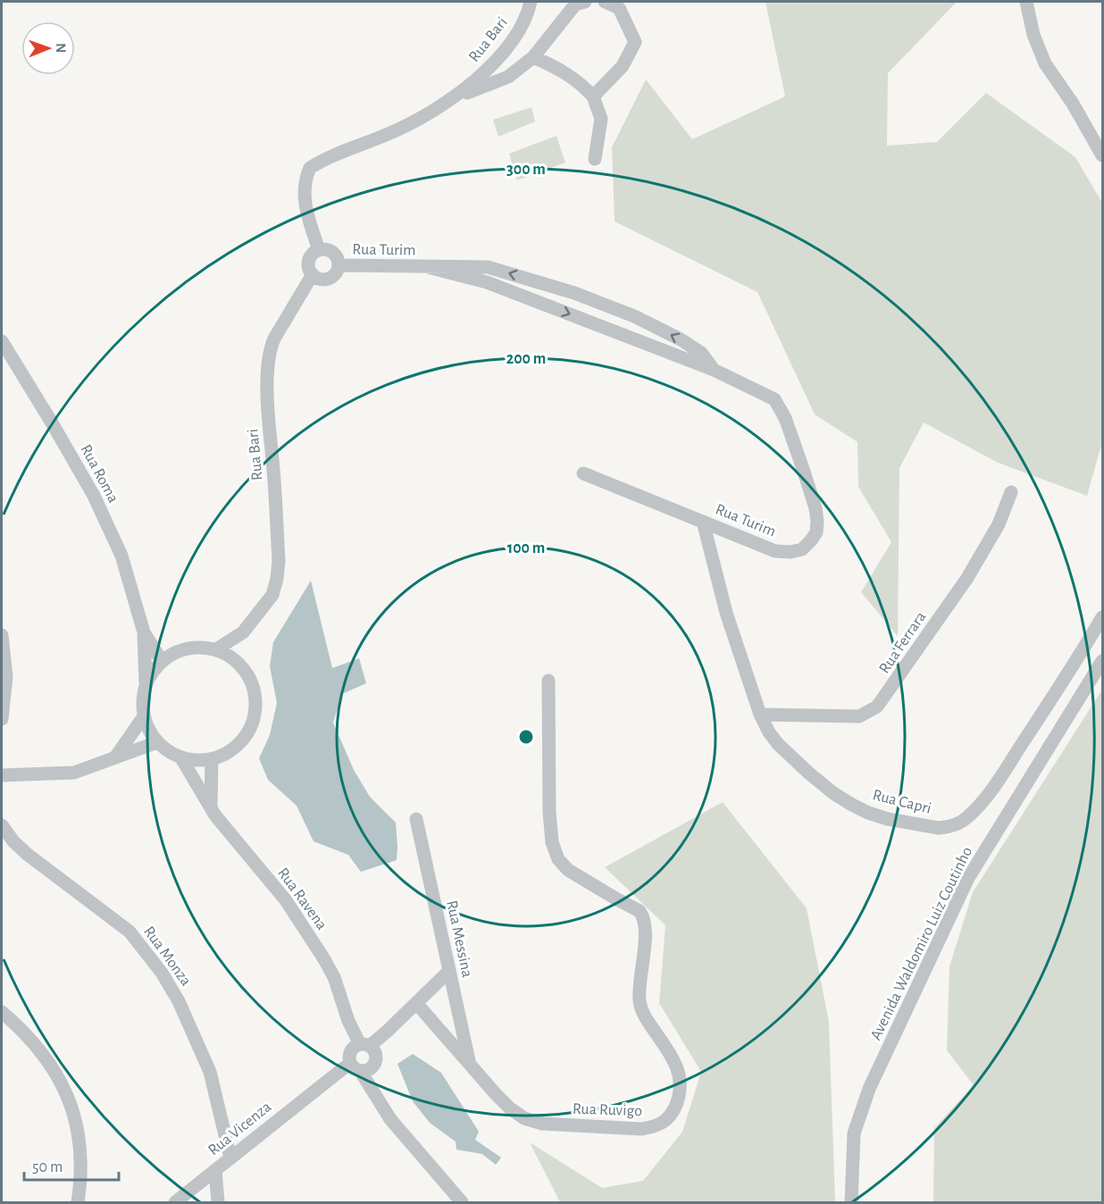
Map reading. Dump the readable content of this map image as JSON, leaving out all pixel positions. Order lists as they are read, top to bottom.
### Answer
{
  "streets": {
    "street": [
      "Rua Bari",
      "Rua Turim",
      "Rua Roma",
      "Rua Ferrara",
      "Rua Capri",
      "Rua Ravena",
      "Rua Messina",
      "Avenida Waldomiro Luiz Coutinho",
      "Rua Monza",
      "Rua Ruvigo",
      "Rua Vicenza"
    ]
  },
  "crossings": [
    ["Rua Bari", "Rua Turim"],
    ["Rua Bari", "Rua Roma"],
    ["Rua Bari", "Rua Ravena"],
    ["Rua Turim", "Rua Capri"],
    ["Rua Roma", "Rua Ravena"],
    ["Rua Ferrara", "Rua Capri"],
    ["Rua Ravena", "Rua Vicenza"],
    ["Rua Messina", "Rua Ruvigo"],
    ["Rua Messina", "Rua Vicenza"],
    ["Rua Monza", "Rua Vicenza"],
    ["Rua Ruvigo", "Rua Vicenza"]
  ],
  "scale_bar": "50 m",
  "north": "right",
  "rings": ["300 m", "200 m", "100 m"]
}
